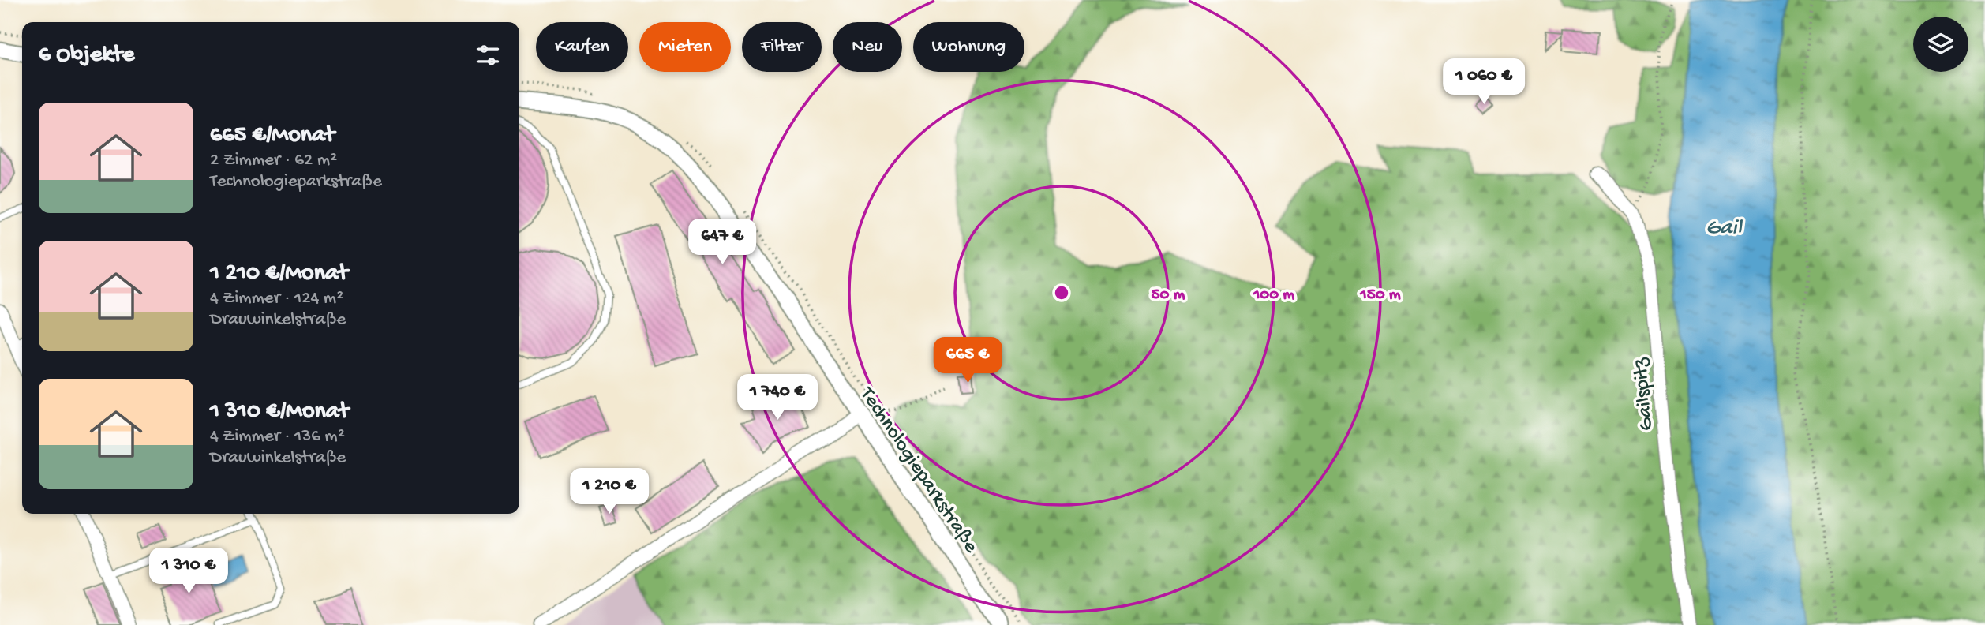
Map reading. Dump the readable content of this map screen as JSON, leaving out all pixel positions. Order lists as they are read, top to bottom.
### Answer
{
  "streets": {
    "street": ["Gailspitz", "Technologieparkstraße"]
  },
  "water": ["Gail"],
  "page": {
    "chip": [
      "Kaufen",
      "Mieten",
      "Filter",
      "Neu",
      "Wohnung"
    ],
    "heading": "6 Objekte",
    "price": [
      "1 060 €",
      "647 €",
      "665 €",
      "1 740 €",
      "1 210 €",
      "1 310 €"
    ],
    "list": [
      {
        "name": "665 €/Monat",
        "note": "2 Zimmer · 62 m² · Technologieparkstraße"
      },
      {
        "name": "1 210 €/Monat",
        "note": "4 Zimmer · 124 m² · Drauwinkelstraße"
      },
      {
        "name": "1 310 €/Monat",
        "note": "4 Zimmer · 136 m² · Drauwinkelstraße"
      }
    ]
  },
  "rings": ["50 m", "100 m", "150 m"]
}
